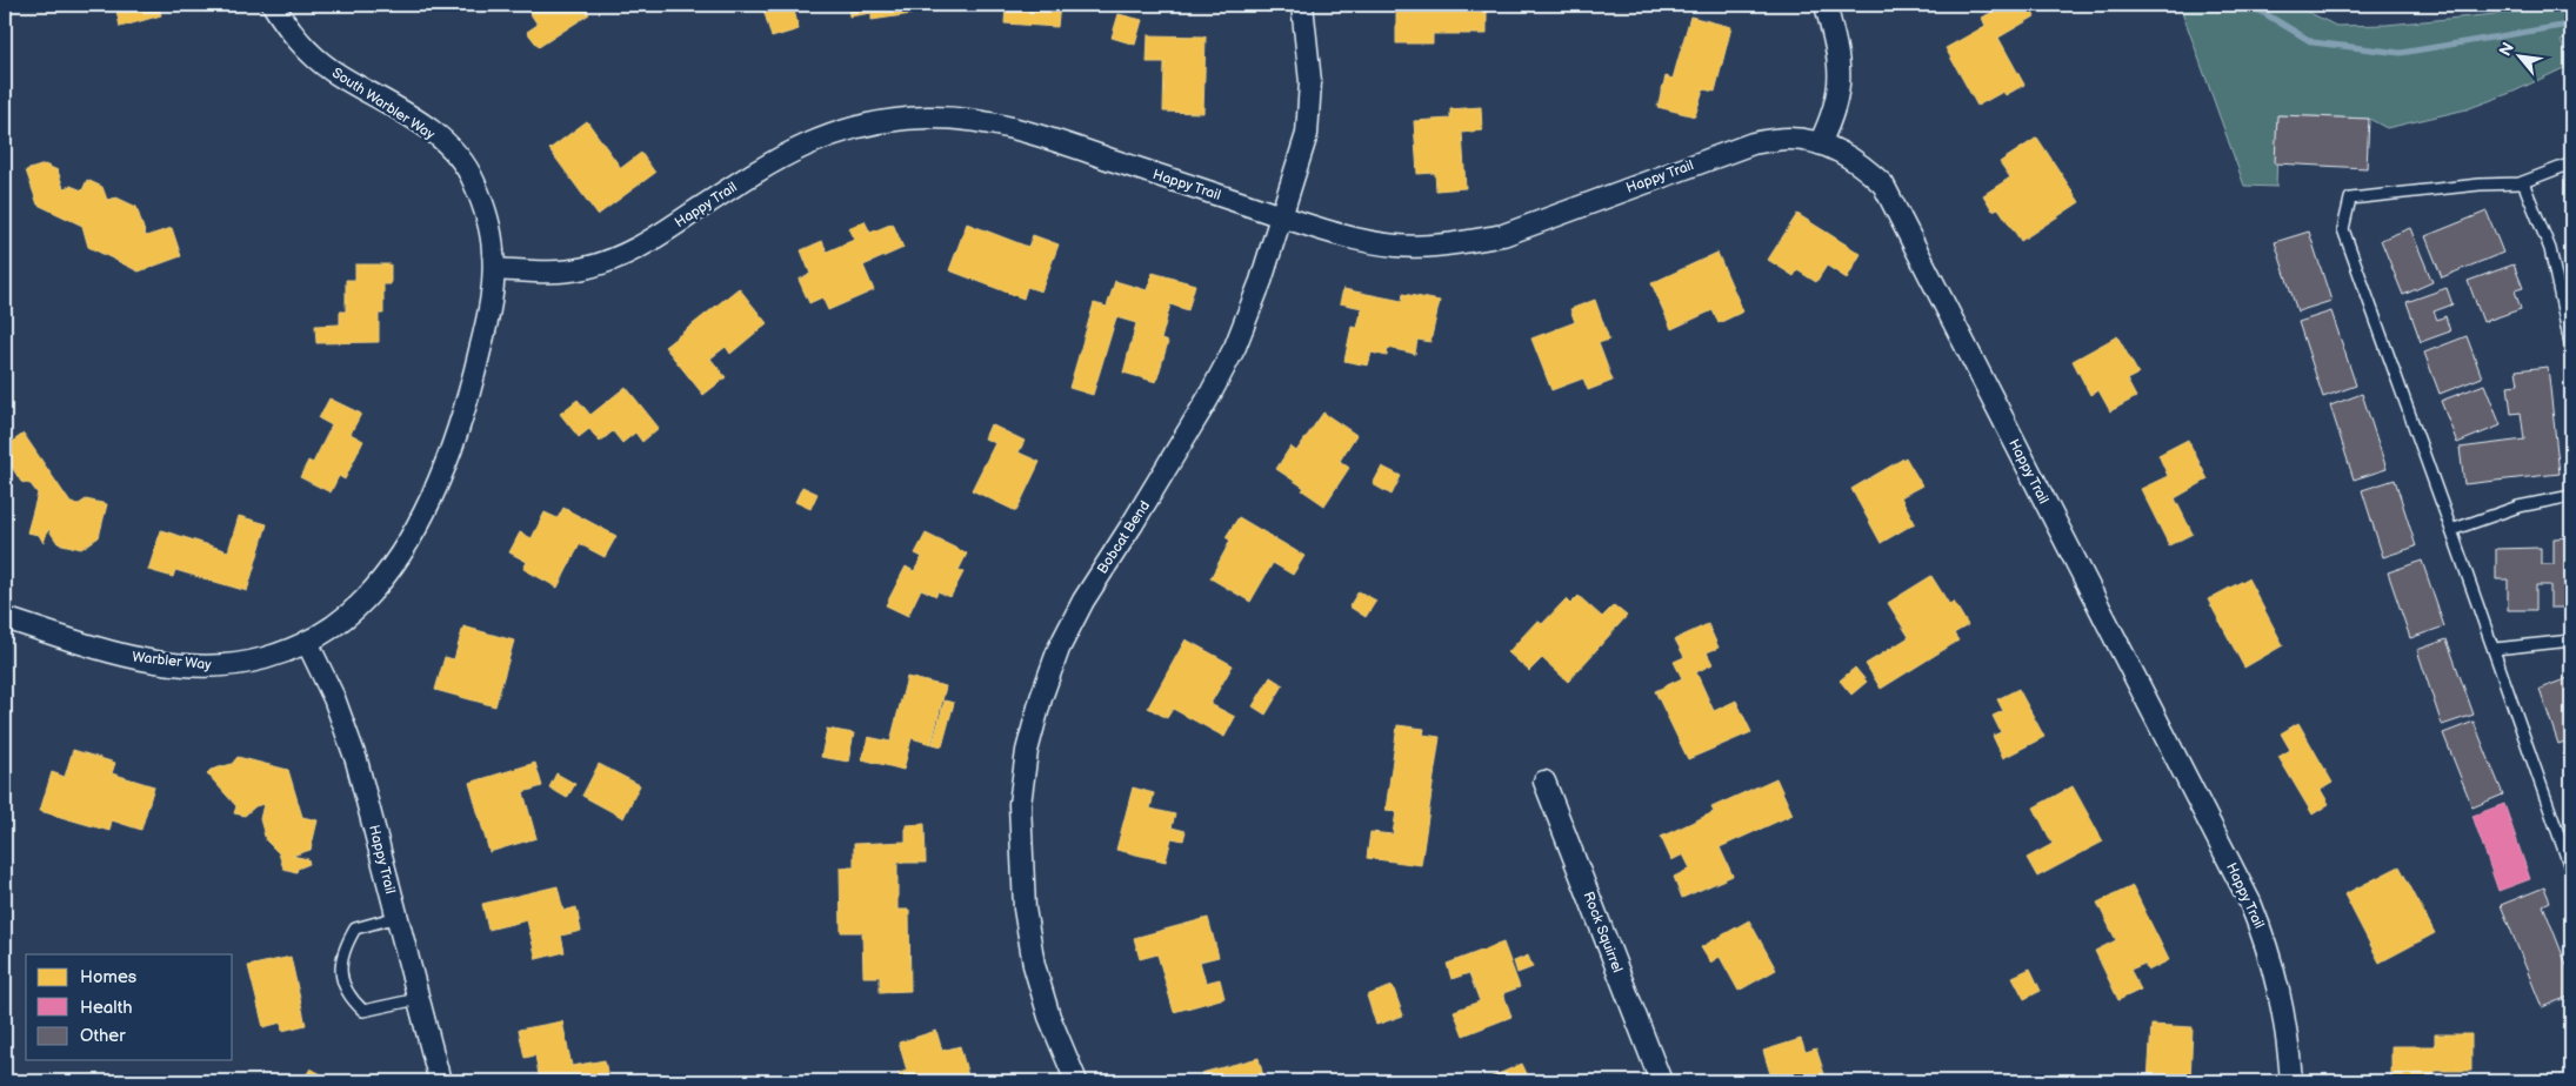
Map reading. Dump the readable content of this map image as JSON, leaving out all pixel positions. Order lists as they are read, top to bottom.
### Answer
{
  "streets": {
    "street": [
      "South Warbler Way",
      "Happy Trail",
      "Bobcat Bend",
      "Warbler Way",
      "Rock Squirrel"
    ]
  },
  "crossings": [
    ["South Warbler Way", "Happy Trail"],
    ["South Warbler Way", "Warbler Way"],
    ["Happy Trail", "Bobcat Bend"],
    ["Happy Trail", "Warbler Way"]
  ],
  "legend": ["Homes", "Health", "Other"],
  "north": "top left"
}
